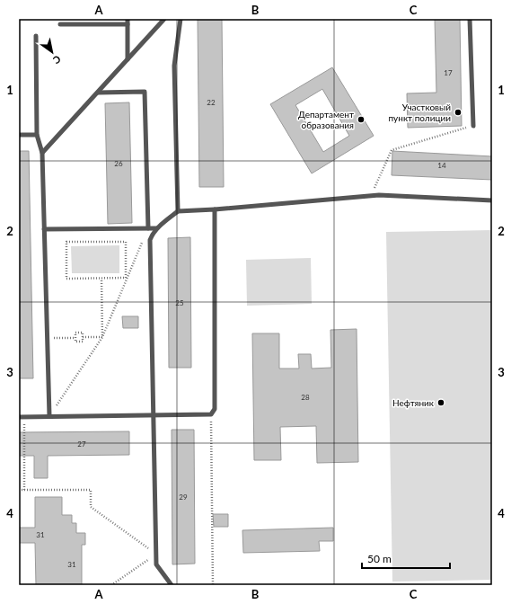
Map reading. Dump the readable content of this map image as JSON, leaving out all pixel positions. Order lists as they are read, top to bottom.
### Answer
{
  "places": ["Участковый пункт полиции", "Департамент образования", "Нефтяник"],
  "house_numbers": [
    "17",
    "22",
    "26",
    "14",
    "25",
    "28",
    "27",
    "29",
    "31",
    "31"
  ],
  "scale_bar": "50 m",
  "north": "bottom right",
  "grid": {
    "columns": ["A", "B", "C"],
    "rows": [
      "1",
      "2",
      "3",
      "4"
    ]
  }
}
